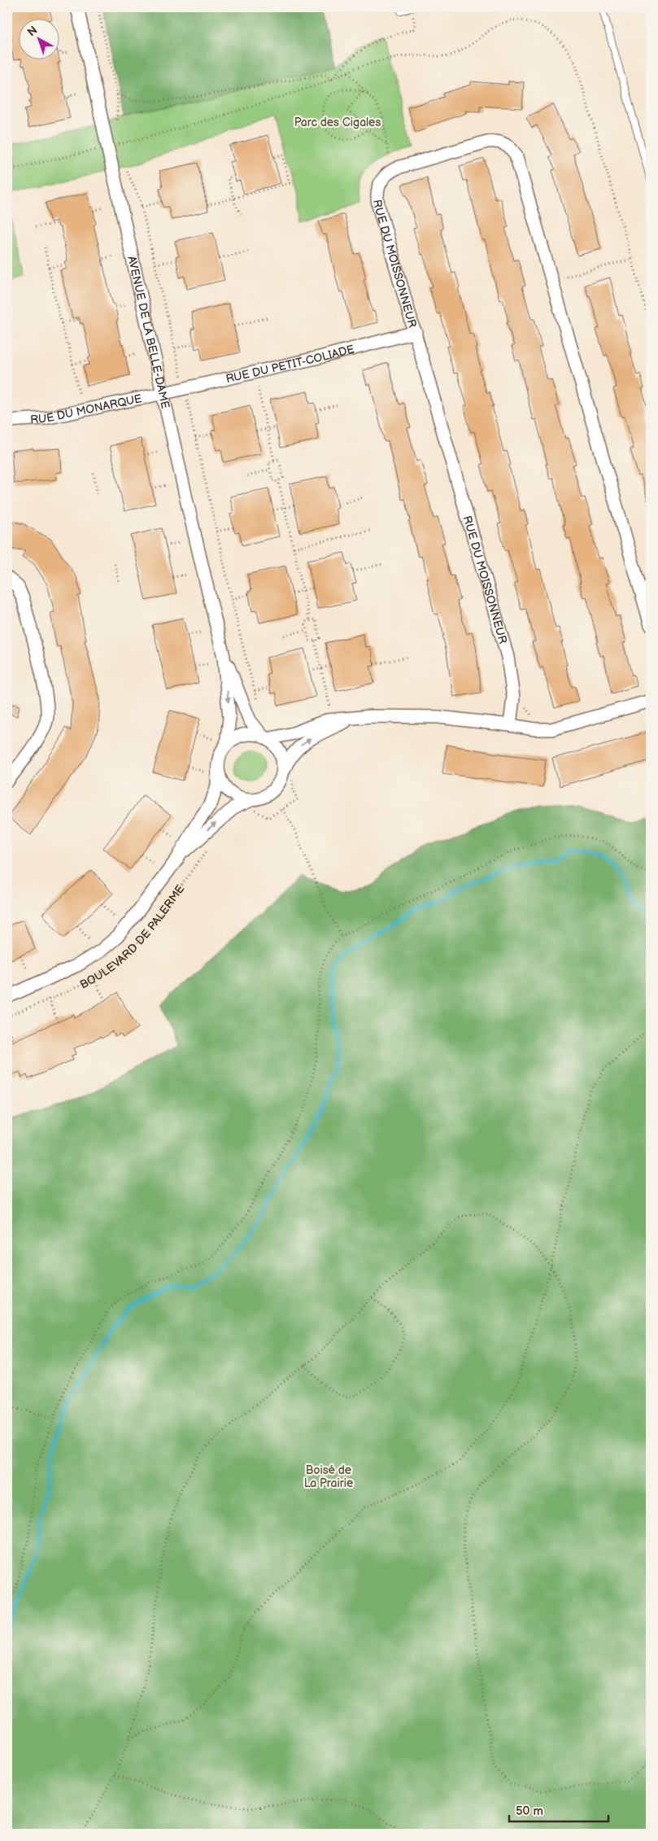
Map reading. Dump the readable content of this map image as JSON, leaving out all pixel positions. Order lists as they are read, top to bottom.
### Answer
{
  "streets": {
    "street": [
      "RUE DU MOISSONNEUR",
      "AVENUE DE LA BELLE-DAME",
      "RUE DU PETIT-COLIADE",
      "RUE DU MONARQUE",
      "BOULEVARD DE PALERME"
    ]
  },
  "crossings": [
    ["RUE DU MOISSONNEUR", "RUE DU PETIT-COLIADE"],
    ["AVENUE DE LA BELLE-DAME", "RUE DU PETIT-COLIADE"],
    ["AVENUE DE LA BELLE-DAME", "RUE DU MONARQUE"],
    ["AVENUE DE LA BELLE-DAME", "BOULEVARD DE PALERME"],
    ["RUE DU PETIT-COLIADE", "RUE DU MONARQUE"]
  ],
  "parks": ["Parc des Cigales", "Boisé de La Prairie"],
  "scale_bar": "50 m",
  "north": "top left"
}
